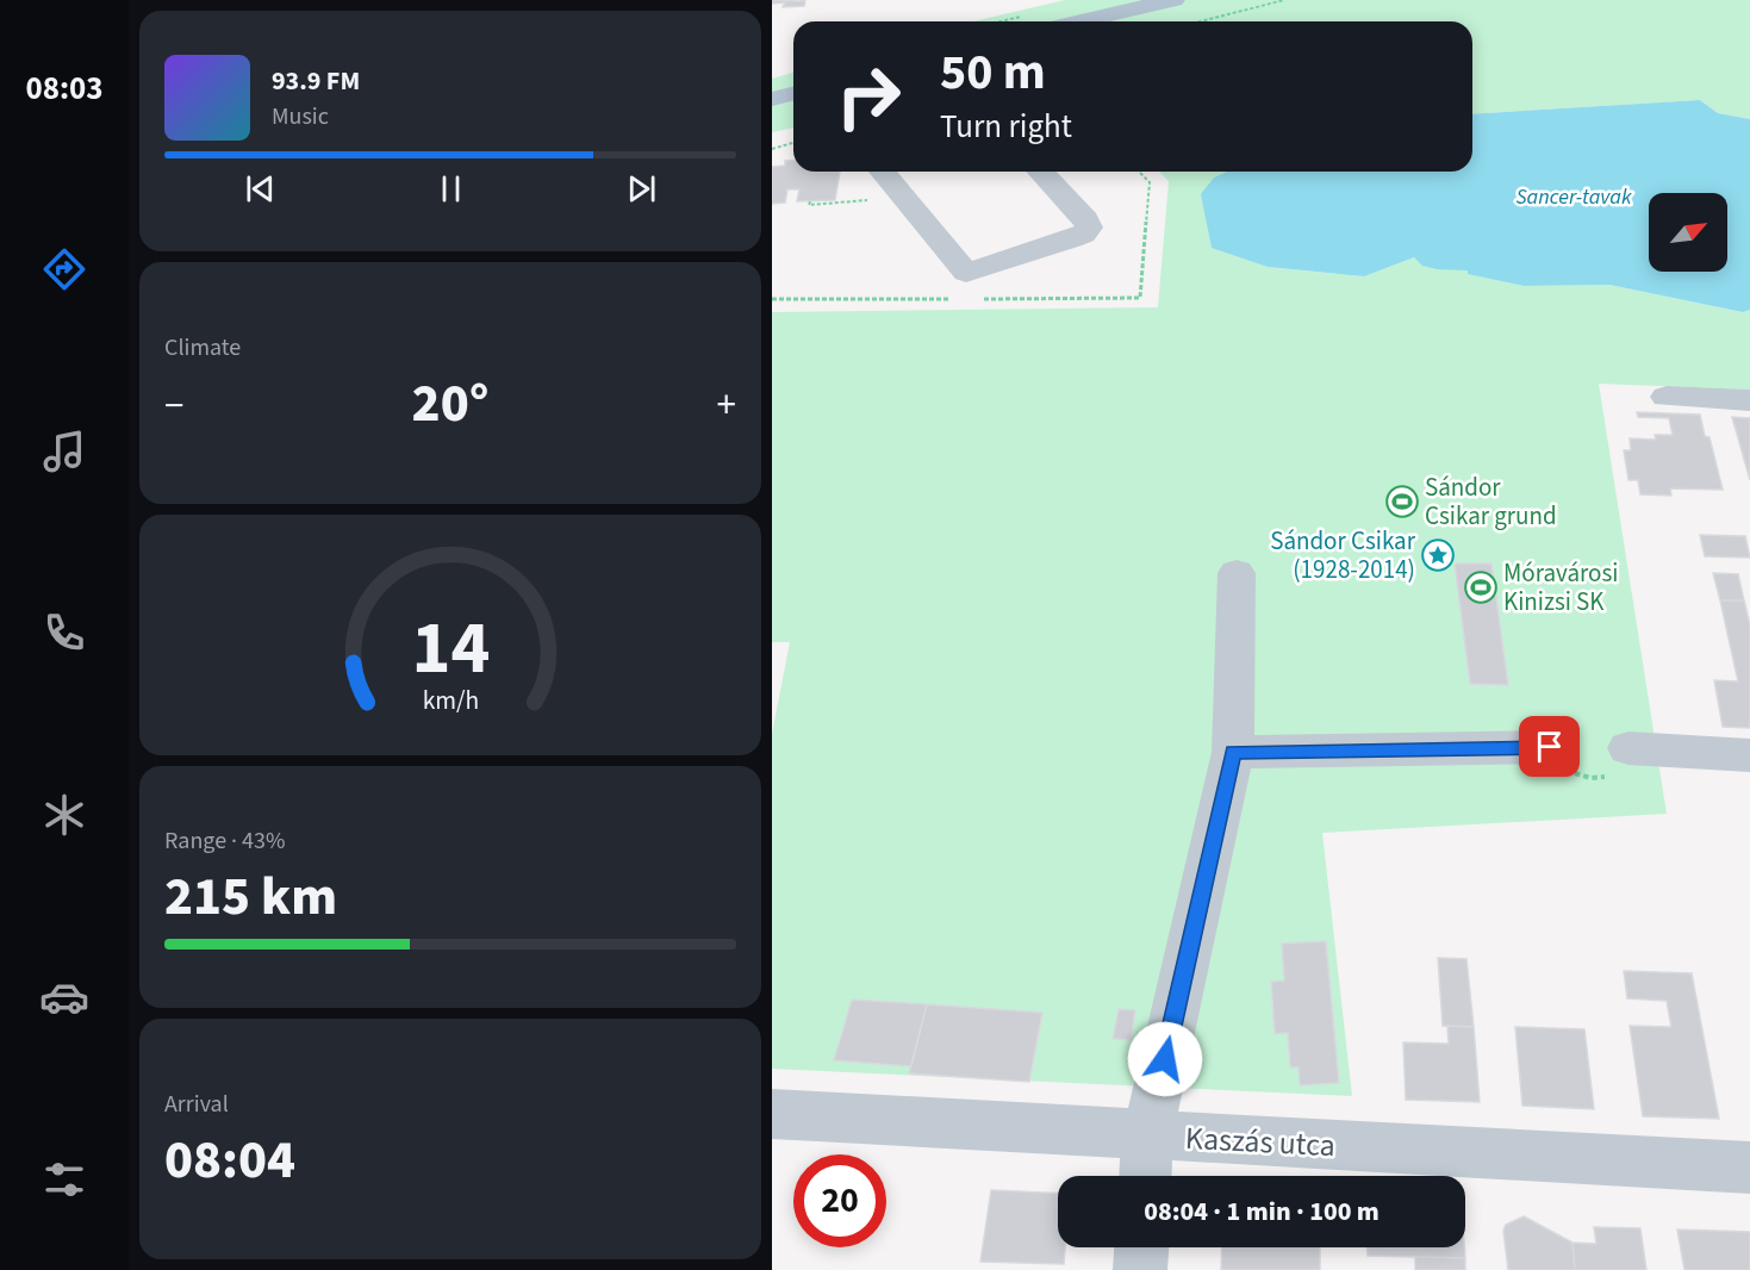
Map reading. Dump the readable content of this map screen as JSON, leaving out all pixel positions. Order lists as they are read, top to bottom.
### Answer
{
  "streets": {
    "street": ["Kaszás utca"]
  },
  "water": ["Sancer-tavak"],
  "places": {
    "sports": ["Sándor Csikar grund", "Móravárosi Kinizsi SK"],
    "place": ["Sándor Csikar (1928-2014)"]
  },
  "north": "top right",
  "page": {
    "tabs": "08:03",
    "turn": ["50 m", "Turn right"],
    "song": ["93.9 FM", "Music"],
    "tile": [
      "Climate",
      ["Range · 43%", "215 km"],
      ["Arrival", "08:04"]
    ],
    "heat": ["−", "20°", "+"],
    "limit": "20",
    "trip": "08:04 · 1 min · 100 m",
    "gauge": ["14", "km/h"]
  }
}
